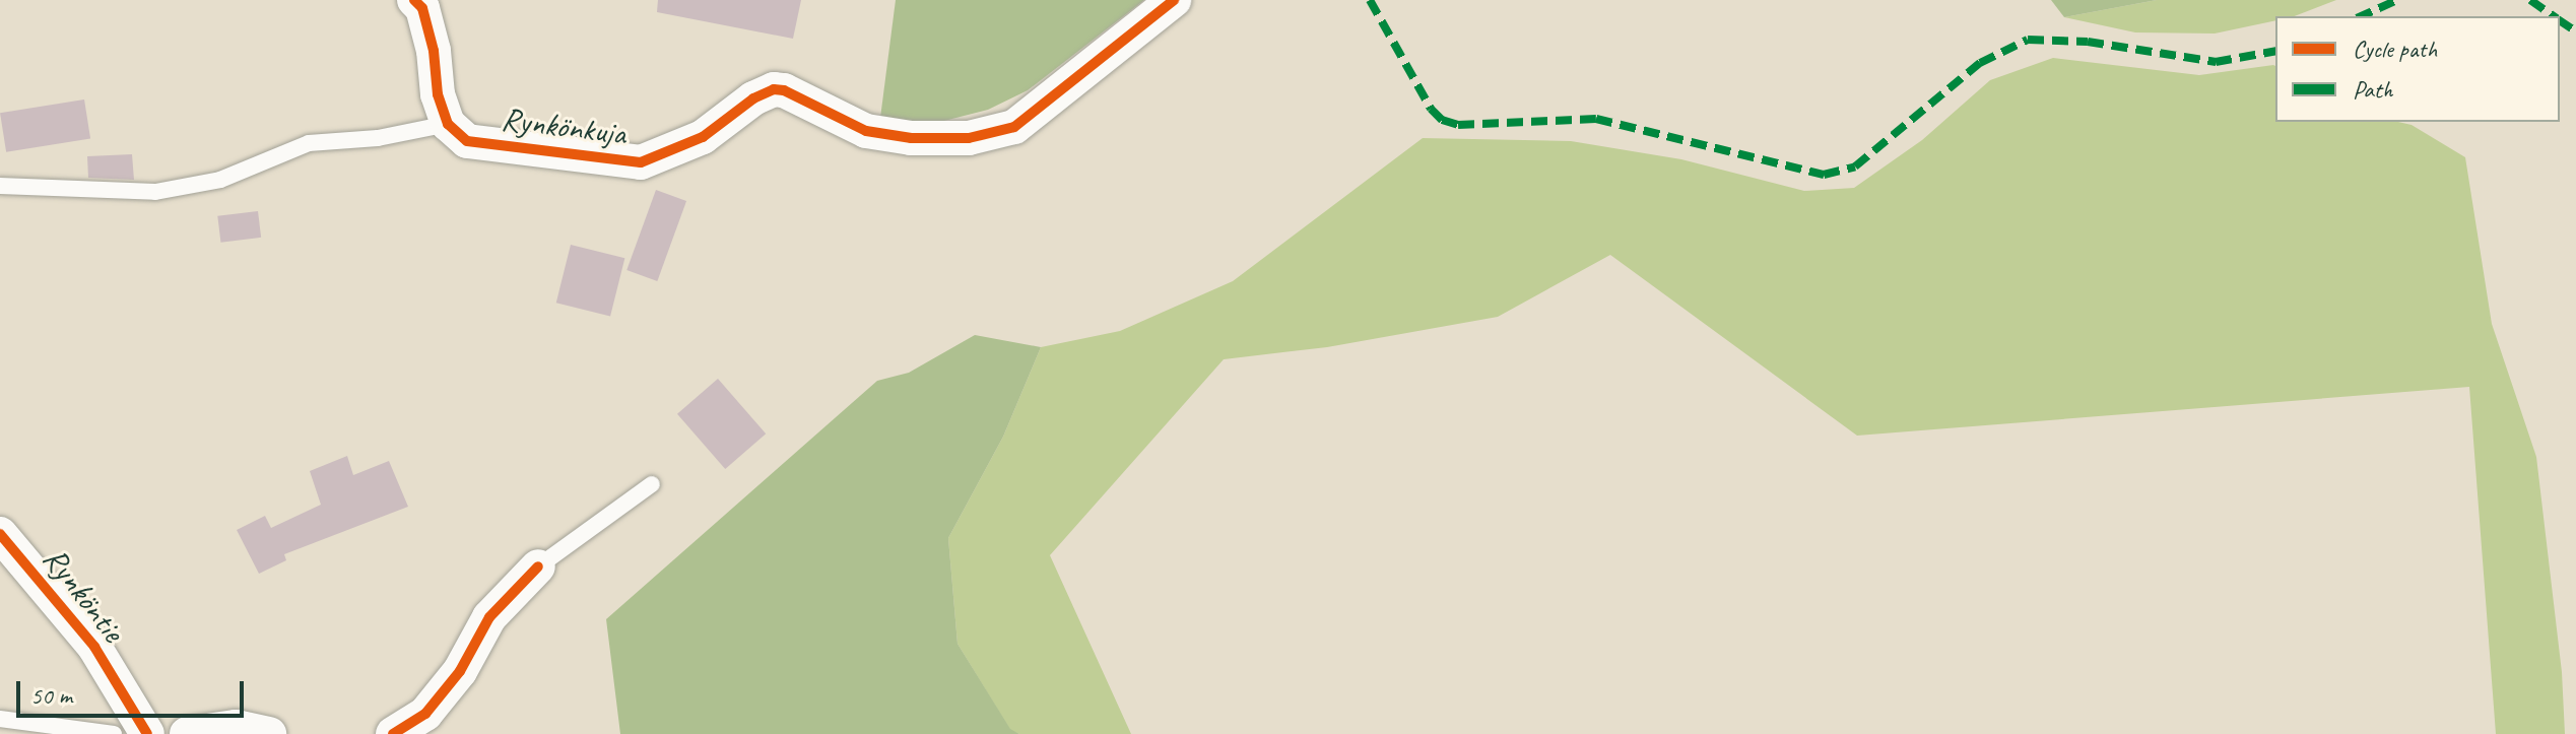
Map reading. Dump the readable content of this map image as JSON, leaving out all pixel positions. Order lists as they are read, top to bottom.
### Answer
{
  "streets": {
    "street": ["Rynkönkuja", "Rynköntie"]
  },
  "legend": ["Cycle path", "Path"],
  "scale_bar": "50 m"
}
